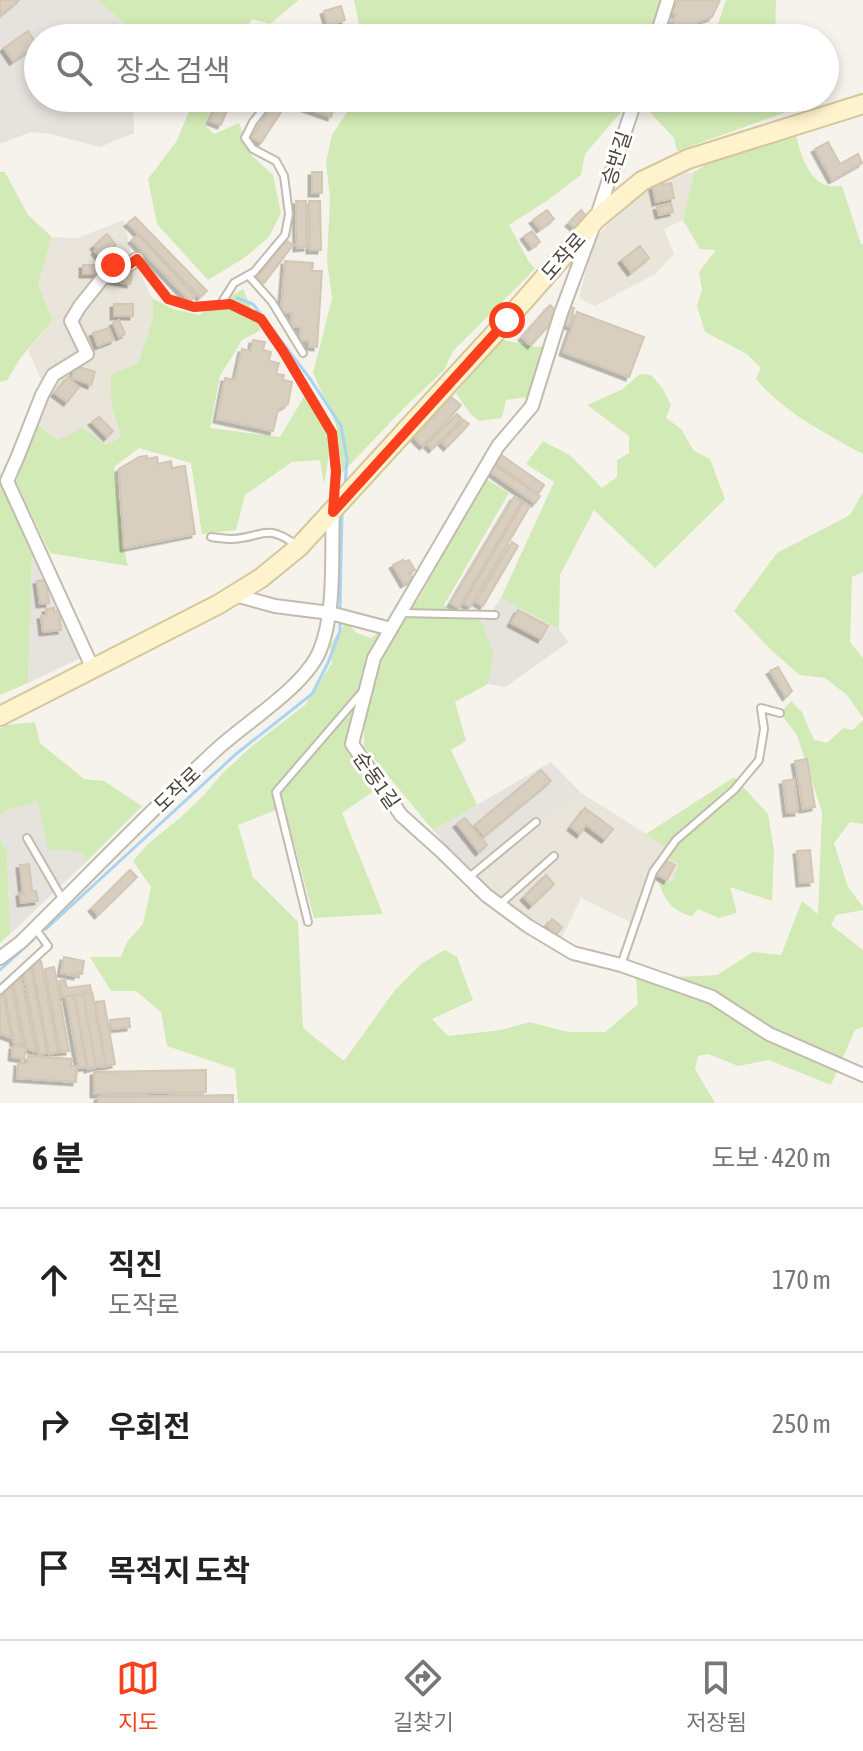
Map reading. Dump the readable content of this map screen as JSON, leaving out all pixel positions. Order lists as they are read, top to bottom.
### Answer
{
  "streets": {
    "street": ["승반길", "도작로", "순동1길"]
  },
  "crossings": [
    ["승반길", "도작로"],
    ["승반길", "순동1길"],
    ["도작로", "순동1길"]
  ],
  "page": {
    "search": "장소 검색",
    "heading": ["6 분", "도보 · 420 m"],
    "list": [
      ["직진", "도작로", "170 m"],
      ["우회전", "250 m"],
      "목적지 도착"
    ],
    "nav": ["지도", "길찾기", "저장됨"]
  }
}
